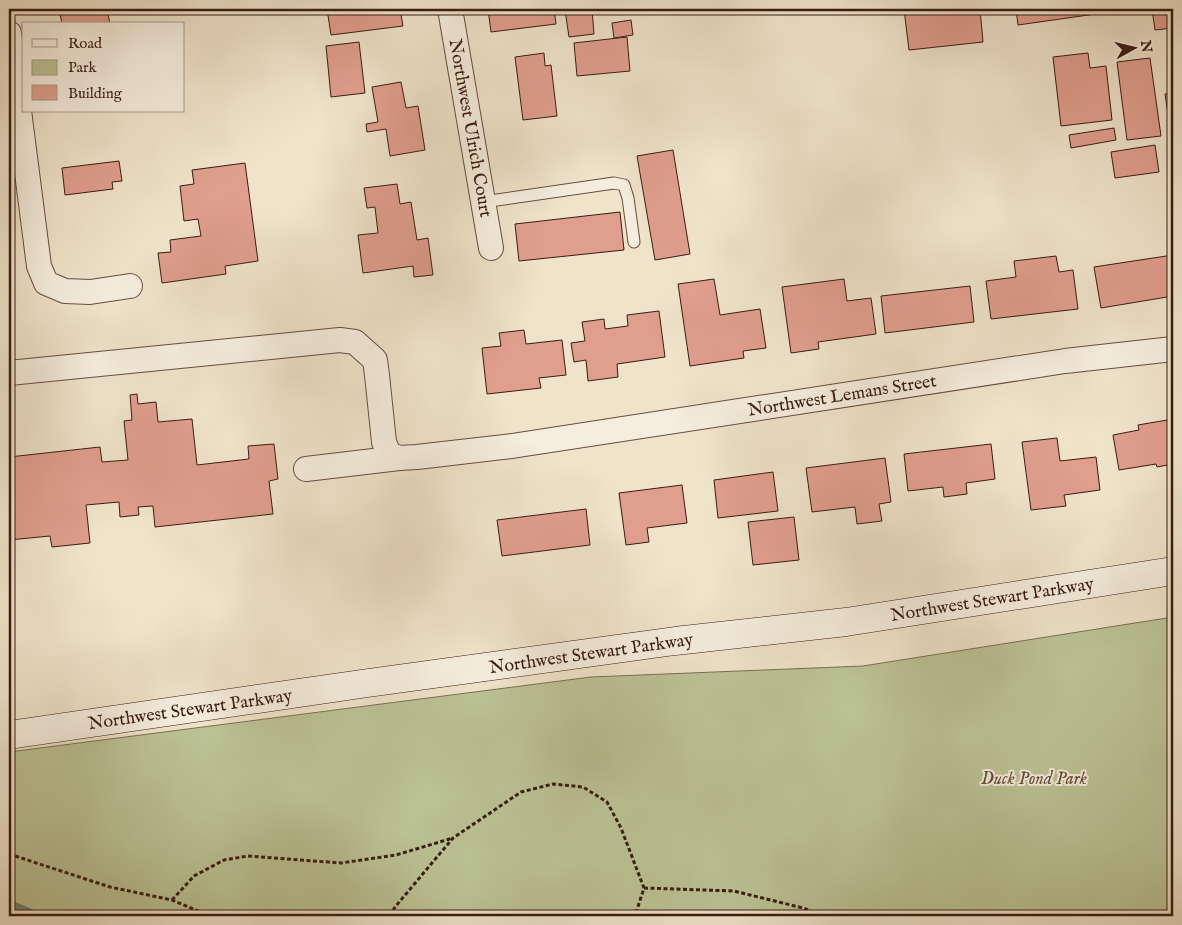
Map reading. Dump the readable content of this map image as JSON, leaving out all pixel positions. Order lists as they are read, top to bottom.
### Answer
{
  "streets": {
    "main road": ["Northwest Stewart Parkway"],
    "street": ["Northwest Ulrich Court", "Northwest Lemans Street"]
  },
  "parks": ["Duck Pond Park"],
  "legend": ["Road", "Park", "Building"],
  "north": "right"
}
